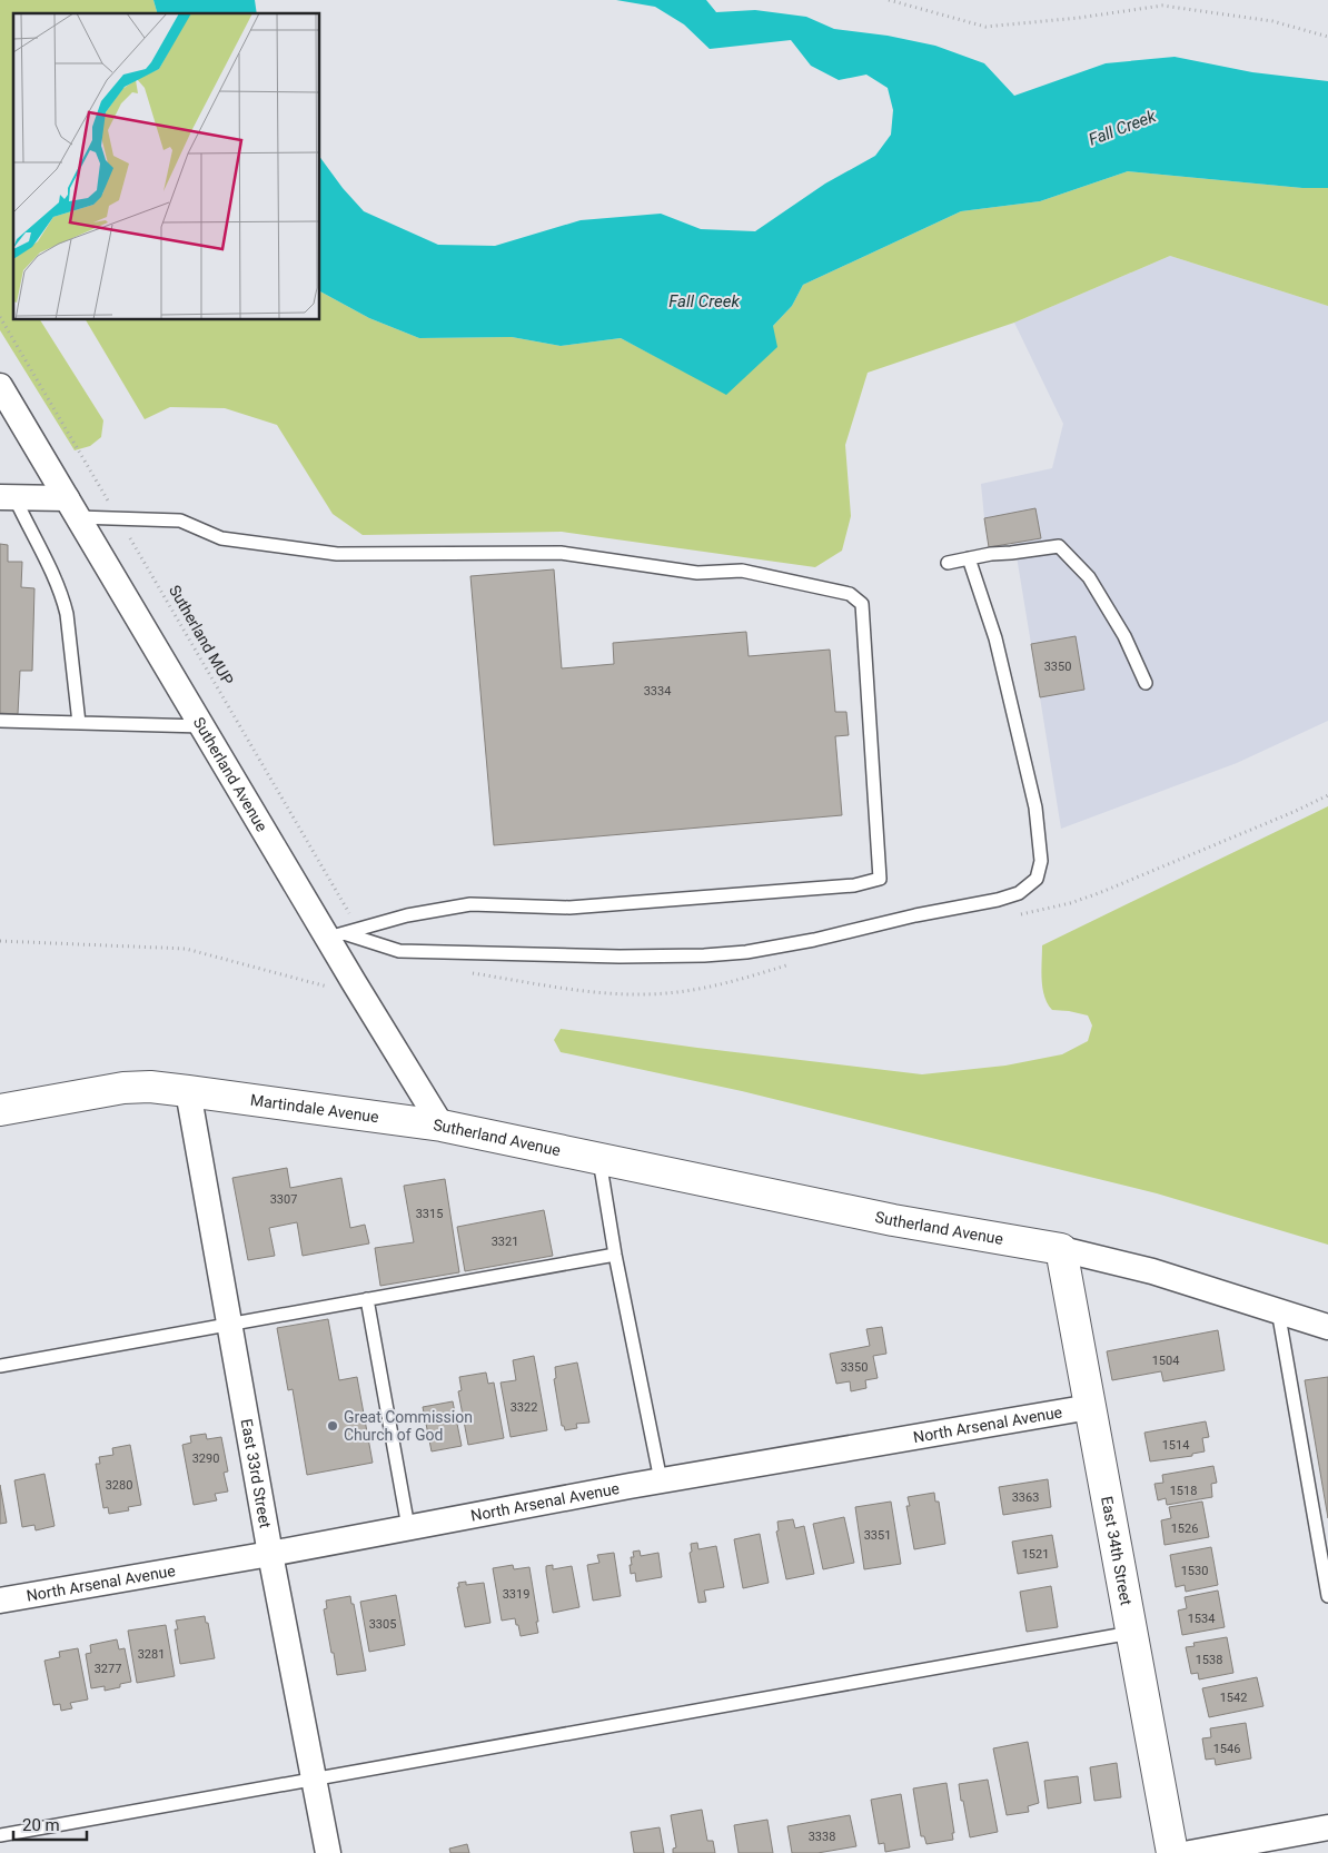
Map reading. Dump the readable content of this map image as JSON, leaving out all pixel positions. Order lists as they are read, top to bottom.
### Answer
{
  "streets": {
    "main road": ["Sutherland Avenue", "Martindale Avenue", "East 34th Street"],
    "street": ["North Arsenal Avenue", "East 33rd Street"],
    "path": ["Sutherland MUP"]
  },
  "crossings": [
    ["Sutherland Avenue", "Martindale Avenue"],
    ["Sutherland Avenue", "East 34th Street"],
    ["Martindale Avenue", "East 33rd Street"],
    ["North Arsenal Avenue", "East 33rd Street"],
    ["North Arsenal Avenue", "East 34th Street"]
  ],
  "water": ["Fall Creek"],
  "places": ["Great Commission Church of God"],
  "house_numbers": [
    "3350",
    "3334",
    "3307",
    "3315",
    "3321",
    "1504",
    "3350",
    "3322",
    "1514",
    "3290",
    "3280",
    "1518",
    "3363",
    "1526",
    "3351",
    "1521",
    "1530",
    "3319",
    "1534",
    "3305",
    "3281",
    "1538",
    "3277",
    "1542",
    "1546",
    "3338"
  ],
  "scale_bar": "20 m"
}
